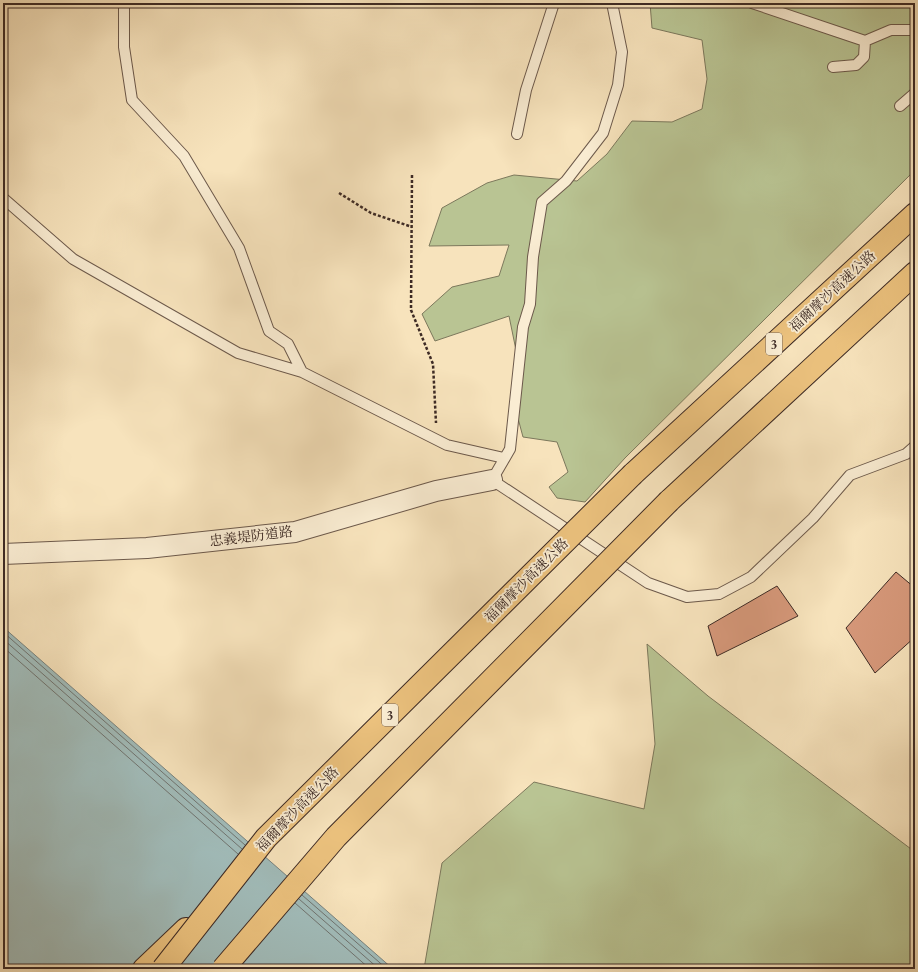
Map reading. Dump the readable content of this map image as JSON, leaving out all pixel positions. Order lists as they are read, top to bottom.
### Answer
{
  "streets": {
    "highway": ["福爾摩沙高速公路", "3"],
    "street": ["忠義堤防道路"]
  }
}
